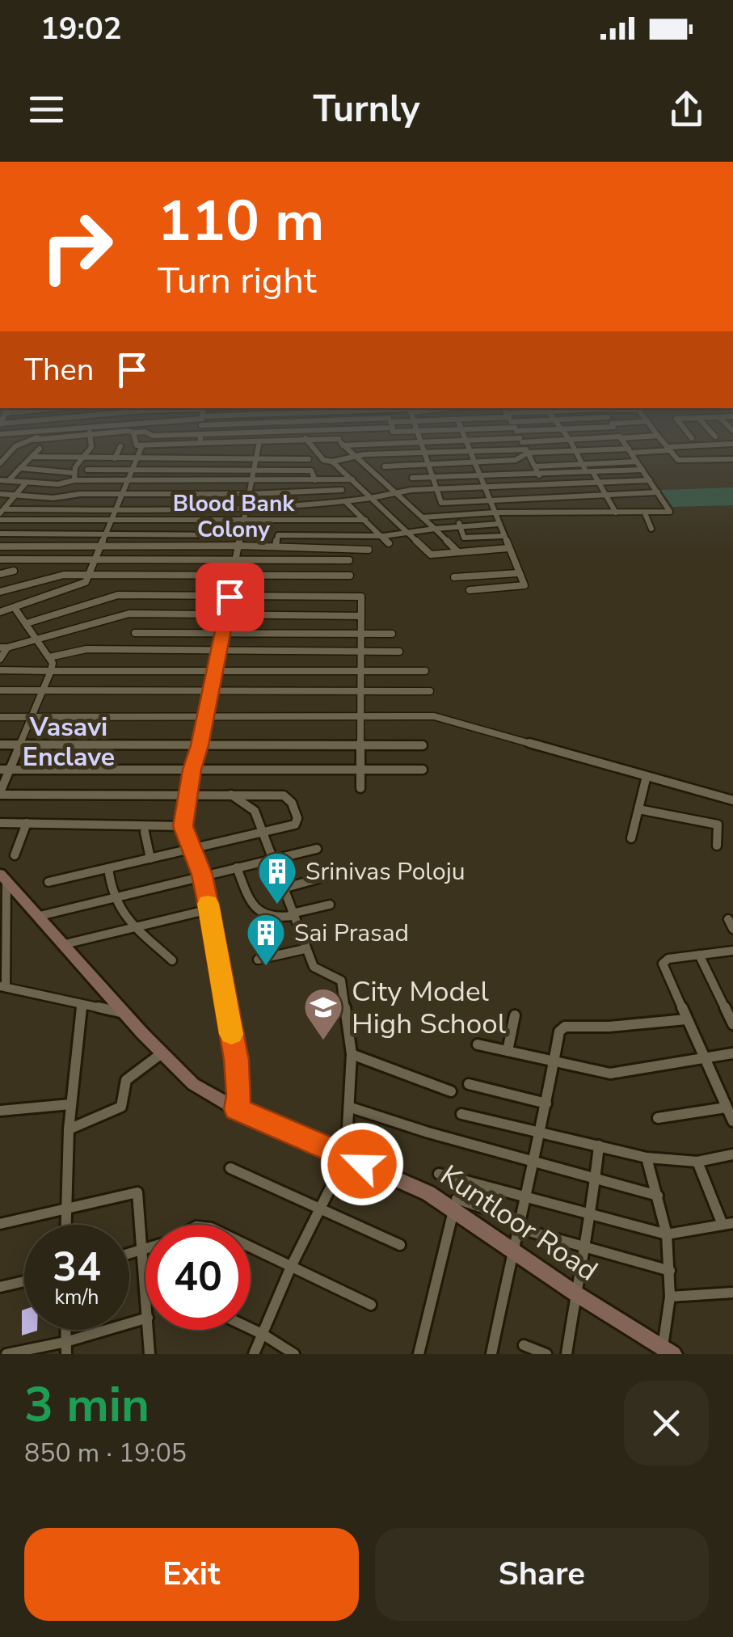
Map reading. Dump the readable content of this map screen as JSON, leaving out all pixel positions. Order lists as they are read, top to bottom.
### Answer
{
  "streets": {
    "street": ["Kuntloor Road"]
  },
  "districts": ["Blood Bank Colony", "Vasavi Enclave"],
  "places": {
    "building": ["Srinivas Poloju", "Sai Prasad"],
    "school or university": ["City Model High School"]
  },
  "page": {
    "status": "19:02",
    "header": "Turnly",
    "turn": ["110 m", "Turn right"],
    "then": "Then",
    "speed": "34 km/h",
    "limit": "40",
    "heading": ["3 min", "850 m · 19:05"],
    "buttons": ["Exit", "Share"]
  }
}
